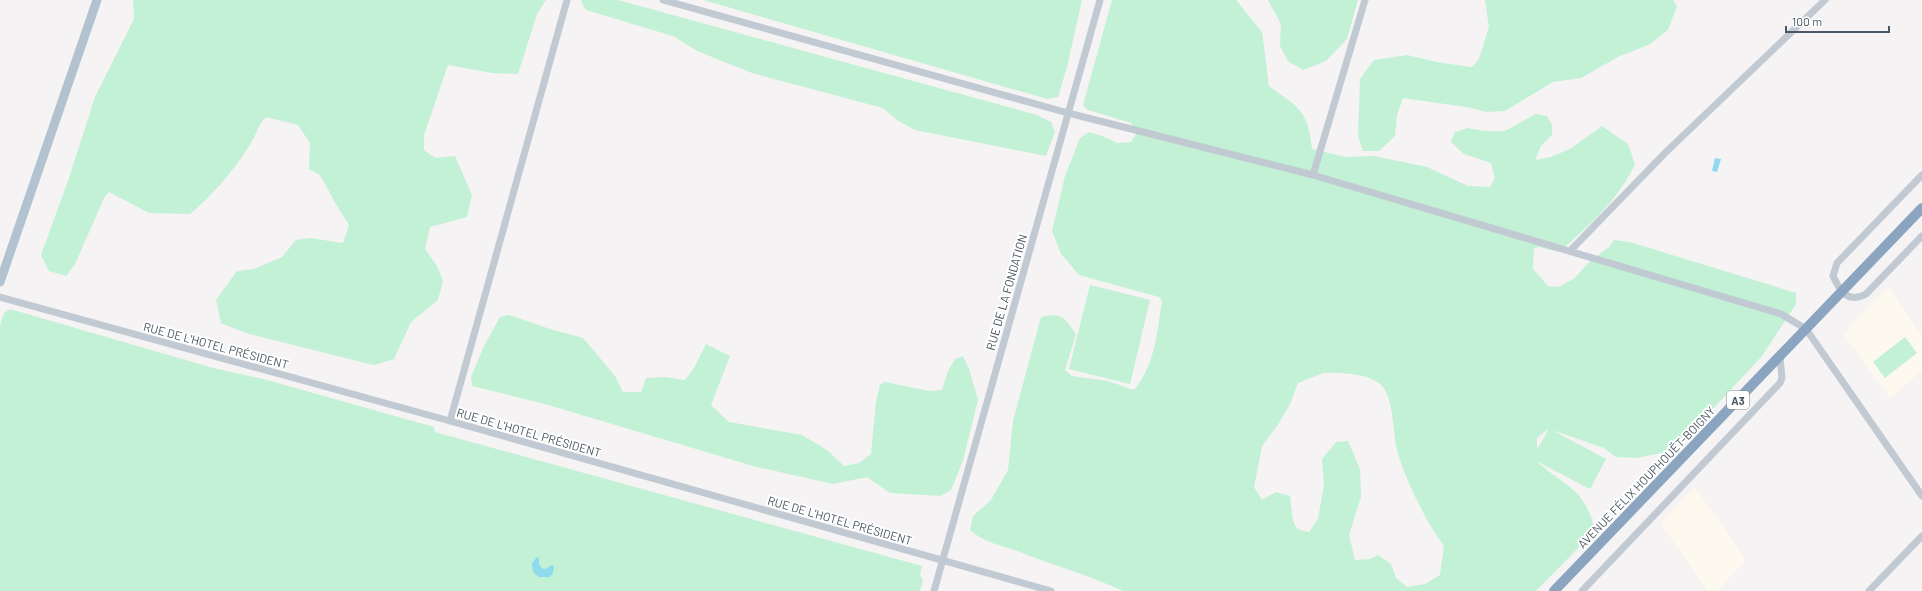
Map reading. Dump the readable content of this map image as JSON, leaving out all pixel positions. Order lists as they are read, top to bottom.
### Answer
{
  "streets": {
    "highway": ["A3", "AVENUE FÉLIX HOUPHOUËT-BOIGNY"],
    "street": ["RUE DE LA FONDATION", "RUE DE L'HOTEL PRÉSIDENT"]
  },
  "crossings": [
    ["RUE DE LA FONDATION", "RUE DE L'HOTEL PRÉSIDENT"]
  ],
  "scale_bar": "100 m"
}
